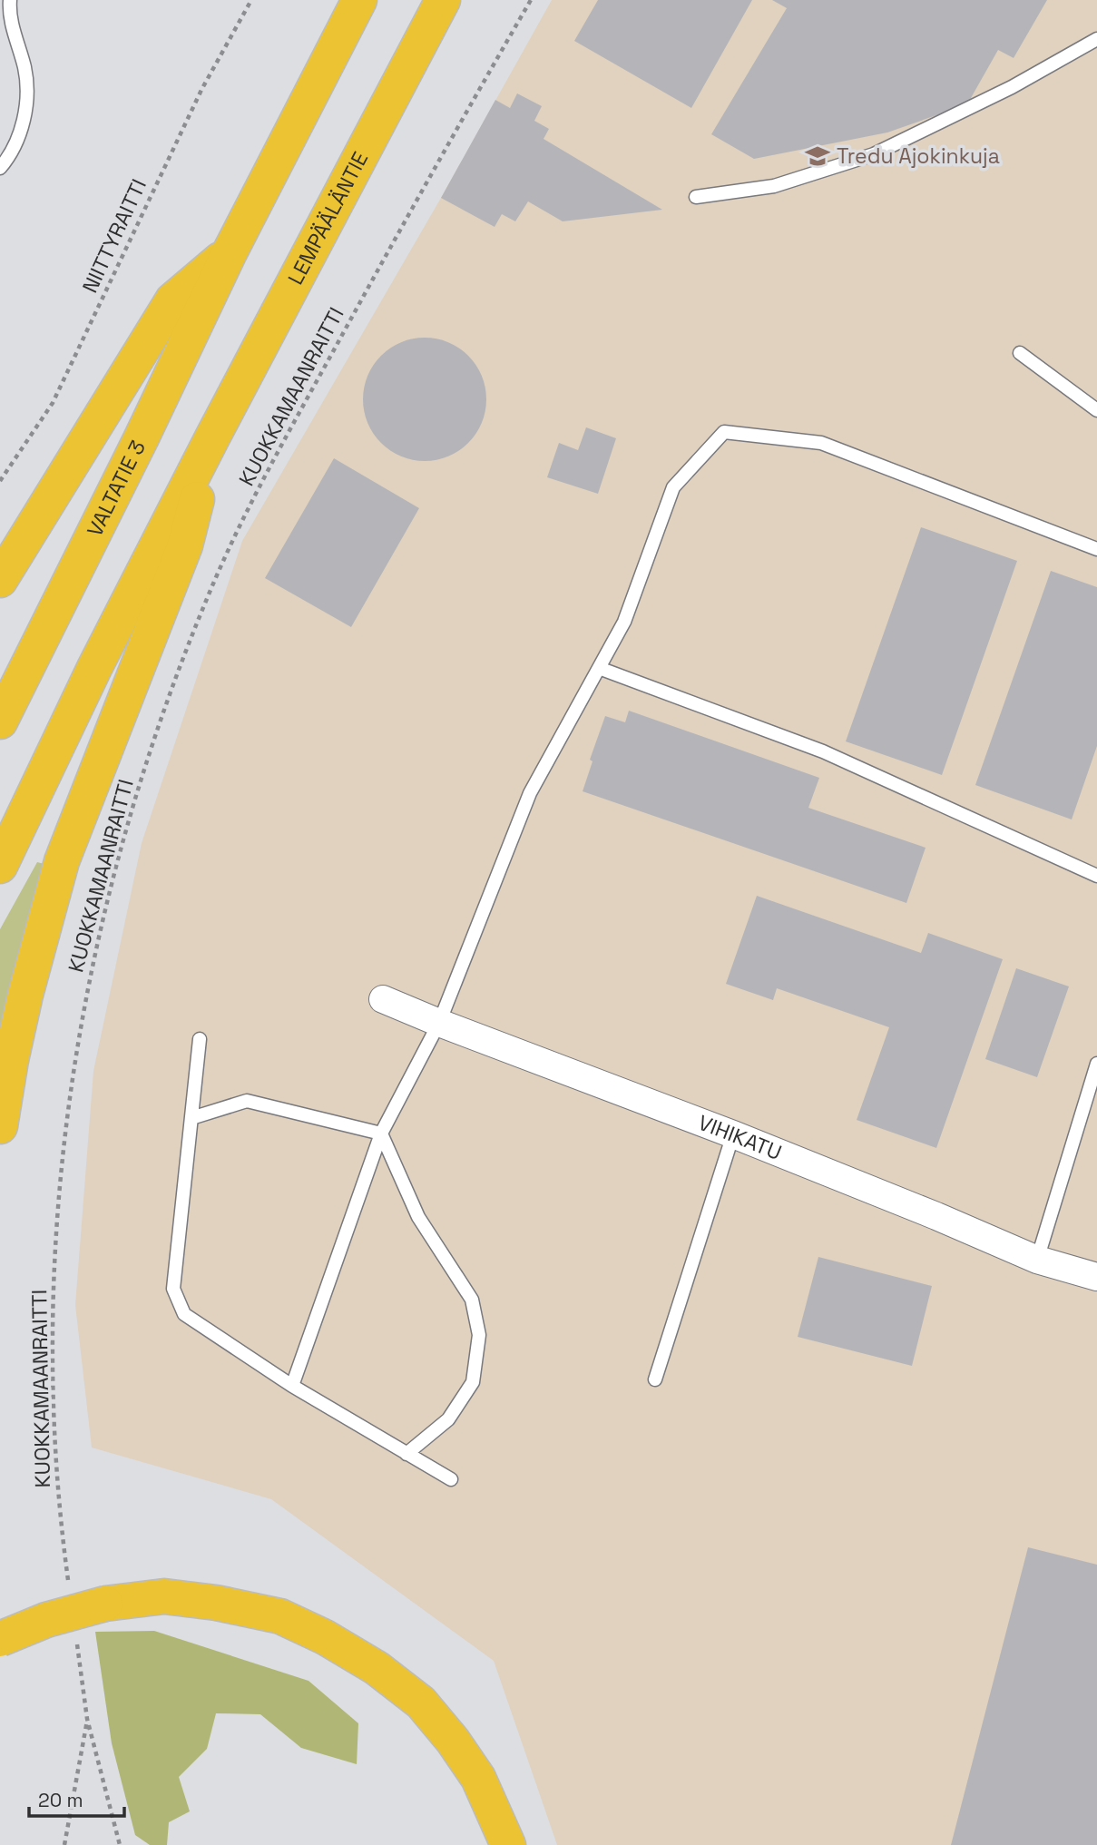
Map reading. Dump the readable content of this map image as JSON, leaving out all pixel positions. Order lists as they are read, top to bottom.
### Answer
{
  "streets": {
    "highway": ["LEMPÄÄLÄNTIE", "VALTATIE 3"],
    "street": ["VIHIKATU"],
    "path": ["NIITTYRAITTI", "KUOKKAMAANRAITTI"]
  },
  "places": {
    "school or university": ["Tredu Ajokinkuja"]
  },
  "scale_bar": "20 m"
}
